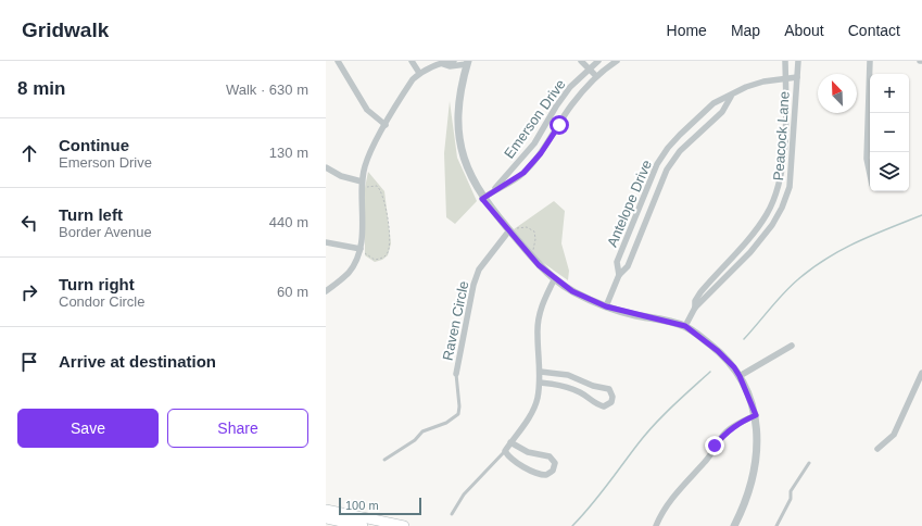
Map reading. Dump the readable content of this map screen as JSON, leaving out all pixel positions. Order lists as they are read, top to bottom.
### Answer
{
  "streets": {
    "street": [
      "Emerson Drive",
      "Peacock Lane",
      "Antelope Drive",
      "Raven Circle"
    ]
  },
  "crossings": [
    ["Peacock Lane", "Antelope Drive"]
  ],
  "scale_bar": "100 m",
  "north": "top left",
  "page": {
    "header": "Gridwalk",
    "nav": [
      "Home",
      "Map",
      "About",
      "Contact"
    ],
    "heading": ["8 min", "Walk · 630 m"],
    "map_buttons": ["+", "−"],
    "list": [
      ["Continue", "Emerson Drive", "130 m"],
      ["Turn left", "Border Avenue", "440 m"],
      ["Turn right", "Condor Circle", "60 m"],
      "Arrive at destination"
    ],
    "buttons": ["Save", "Share"],
    "scale": "100 m"
  }
}
